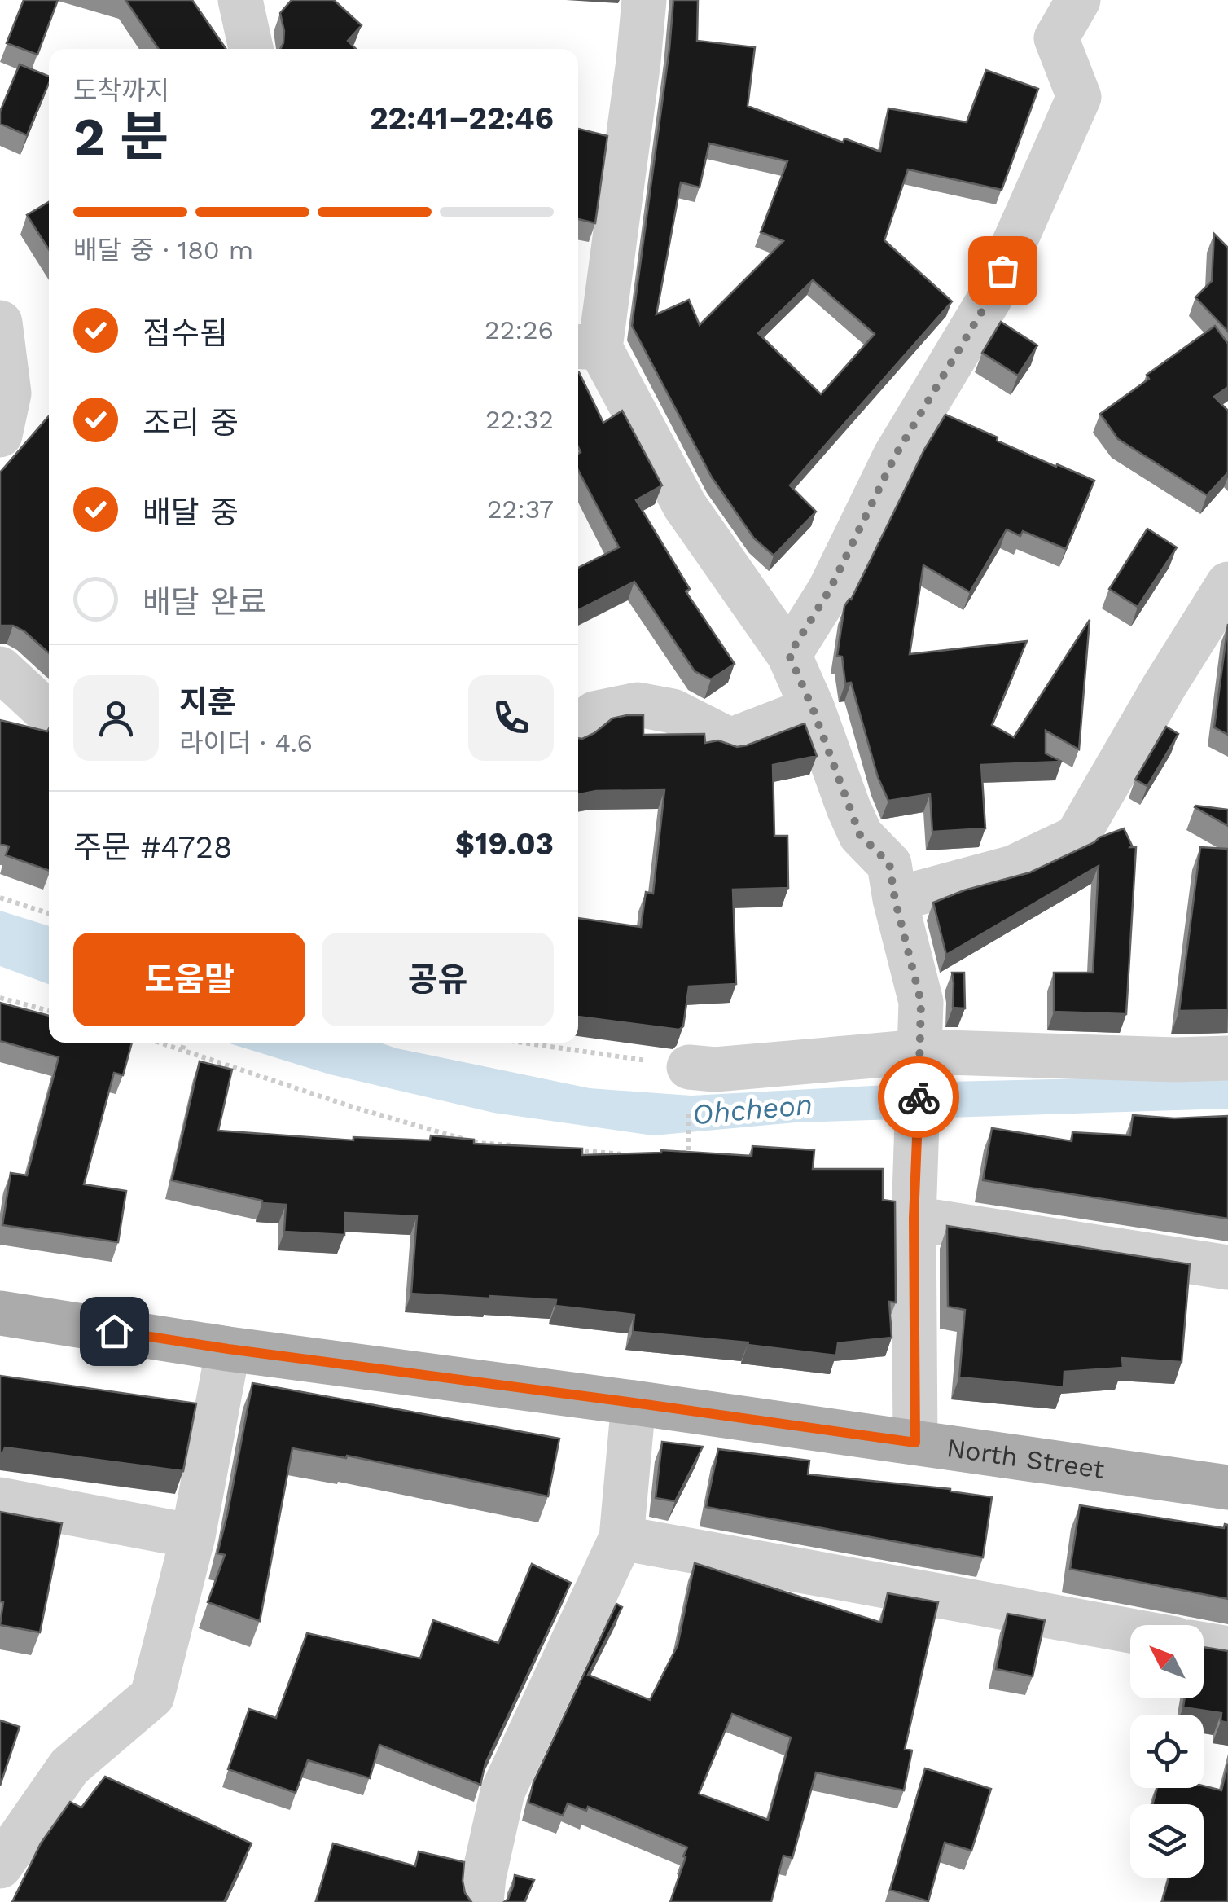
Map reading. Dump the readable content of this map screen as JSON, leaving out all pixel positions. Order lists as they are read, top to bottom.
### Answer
{
  "streets": {
    "main road": ["North Street"]
  },
  "water": ["Ohcheon"],
  "north": "top left",
  "page": {
    "heading": ["2 분", "도착까지", "22:41–22:46"],
    "panel": [
      "지훈",
      "라이더 · 4.6",
      "주문 #4728",
      "$19.03"
    ],
    "bar": "배달 중 · 180 m",
    "list": [
      ["접수됨", "22:26"],
      ["조리 중", "22:32"],
      ["배달 중", "22:37"],
      "배달 완료"
    ],
    "buttons": ["도움말", "공유"]
  }
}
